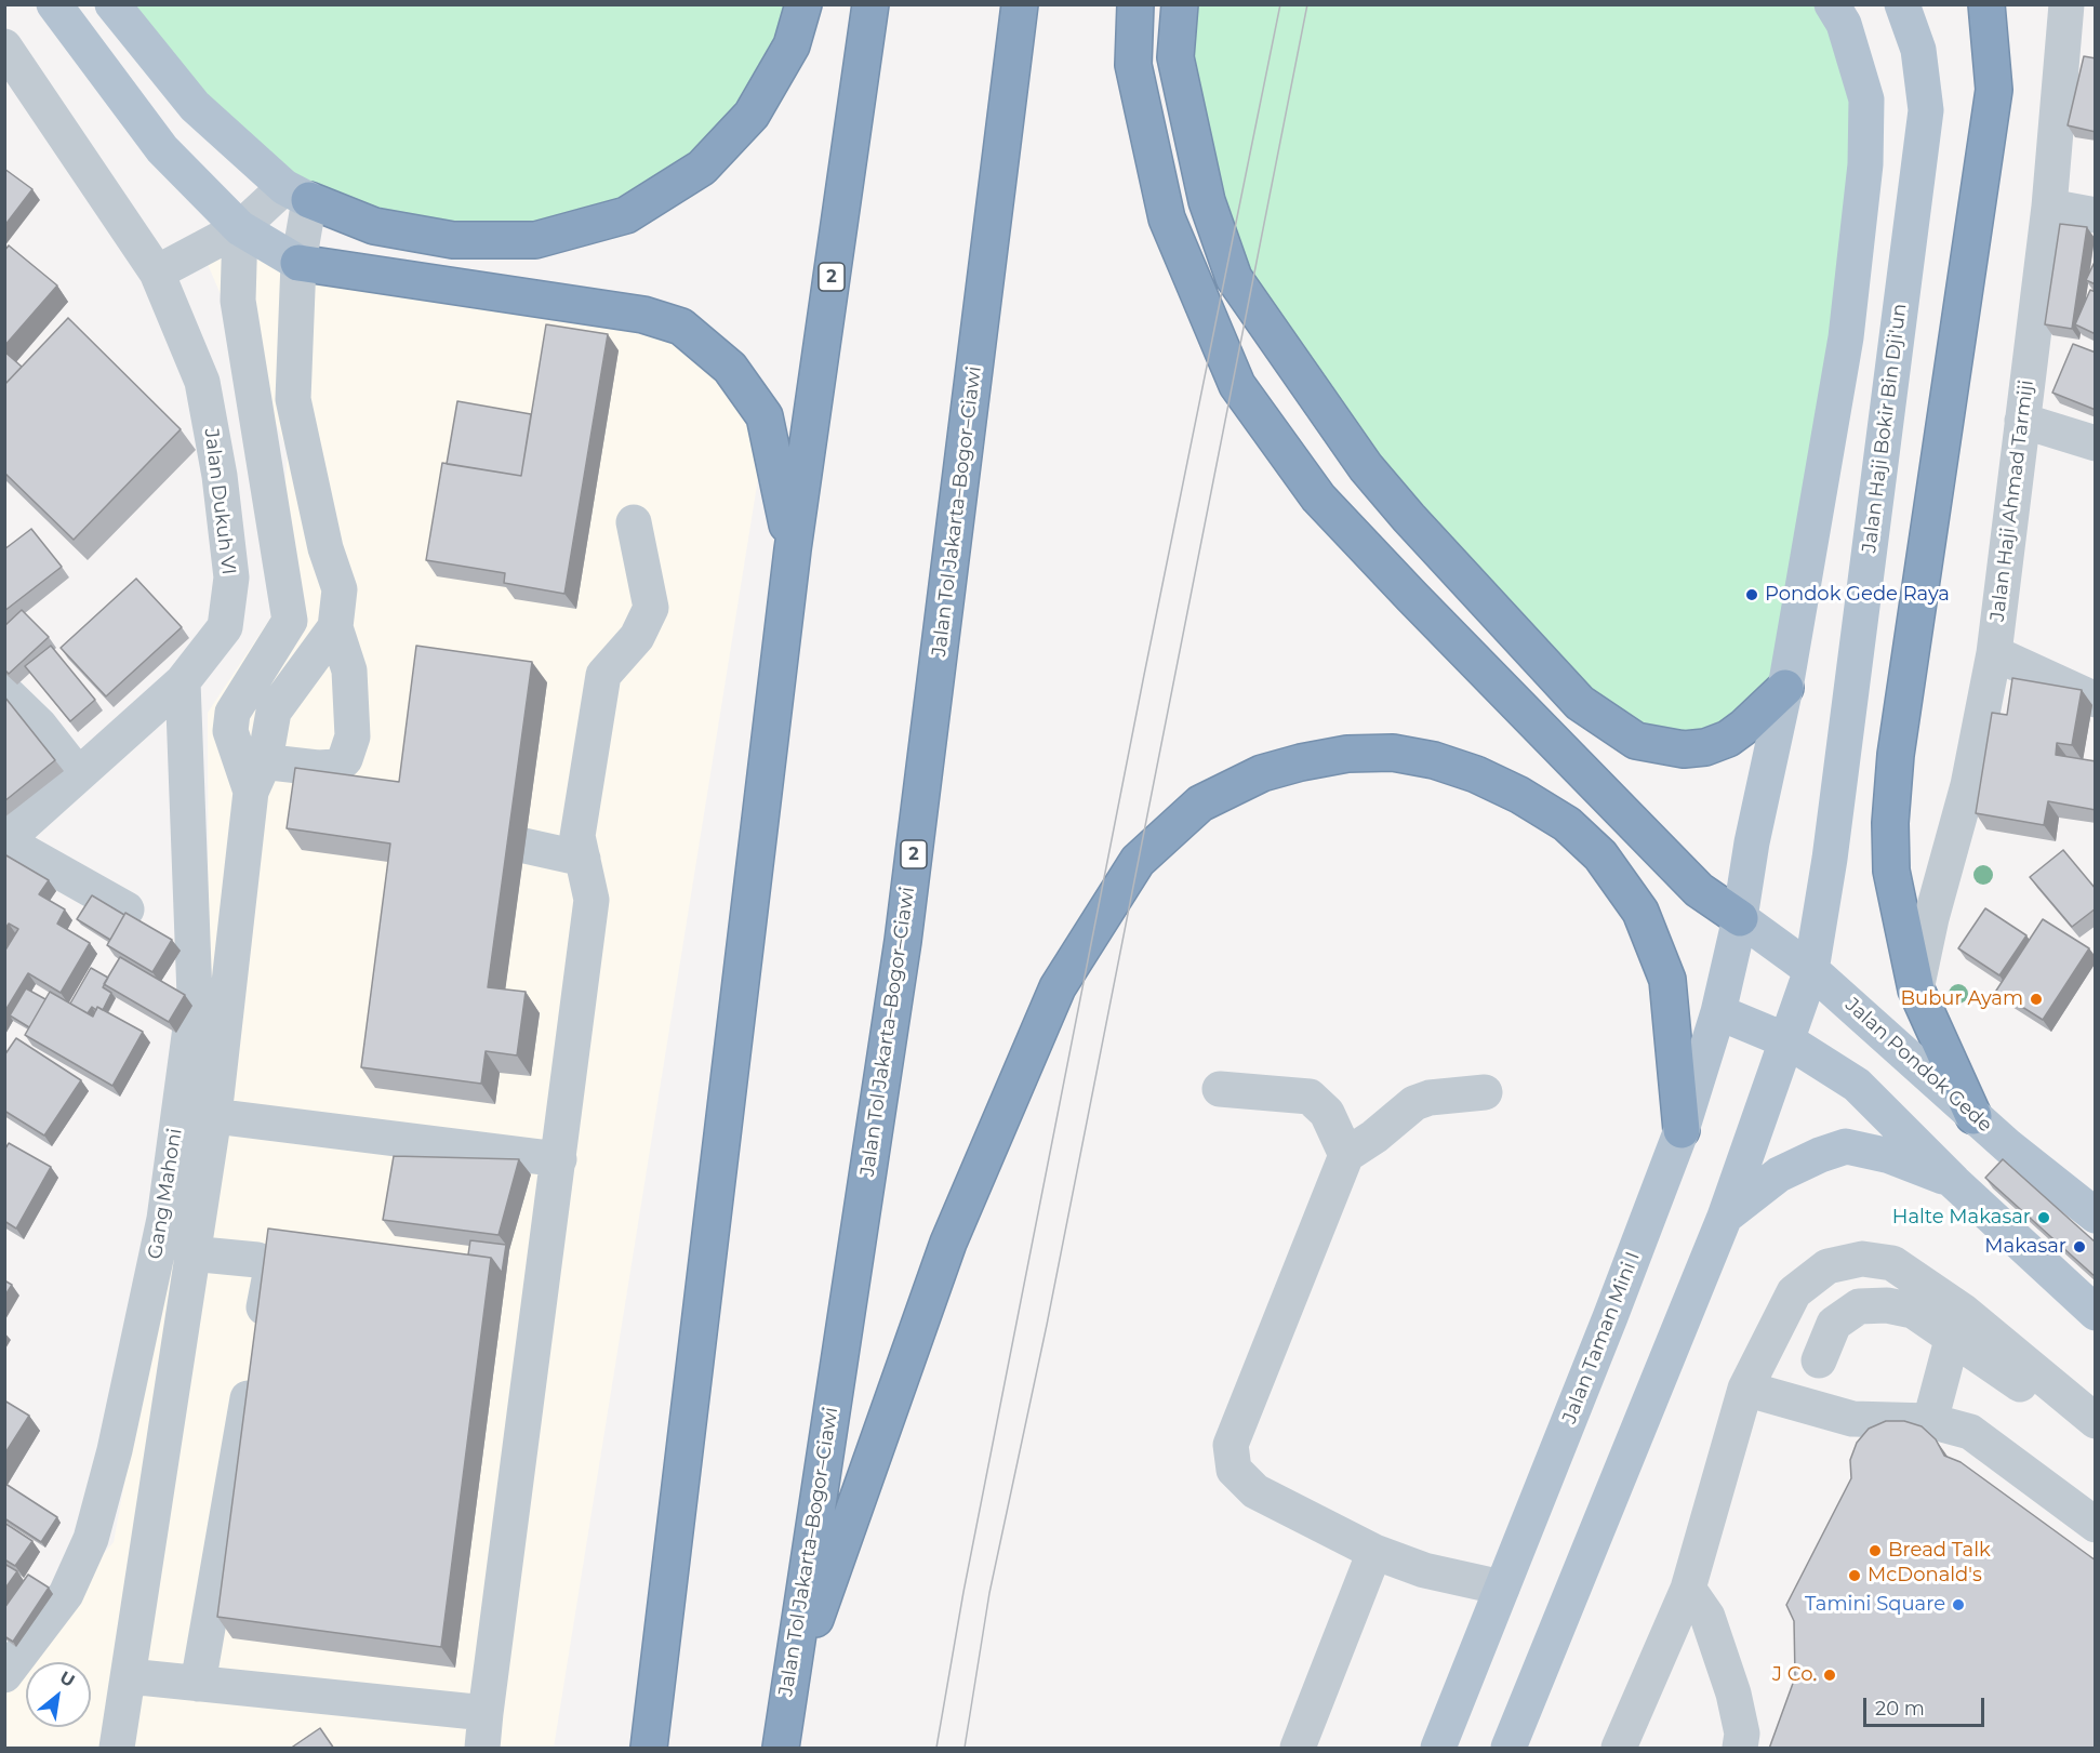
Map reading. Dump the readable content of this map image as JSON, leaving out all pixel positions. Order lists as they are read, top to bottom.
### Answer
{
  "streets": {
    "highway": ["2", "Jalan Tol Jakarta–Bogor–Ciawi"],
    "main road": ["Jalan Haji Bokir Bin Dji'un", "Jalan Pondok Gede", "Jalan Taman Mini I"],
    "street": ["Jalan Haji Ahmad Tarmiji", "Jalan Dukuh VI", "Gang Mahoni"]
  },
  "crossings": [
    ["Jalan Haji Bokir Bin Dji'un", "Jalan Pondok Gede"],
    ["Jalan Dukuh VI", "Gang Mahoni"],
    ["Jalan Pondok Gede", "Jalan Taman Mini I"]
  ],
  "places": [
    "Pondok Gede Raya",
    "Bubur Ayam",
    "Halte Makasar",
    "Makasar",
    "Bread Talk",
    "McDonald's",
    "Tamini Square",
    "J Co."
  ],
  "scale_bar": "20 m",
  "north": "top right"
}
